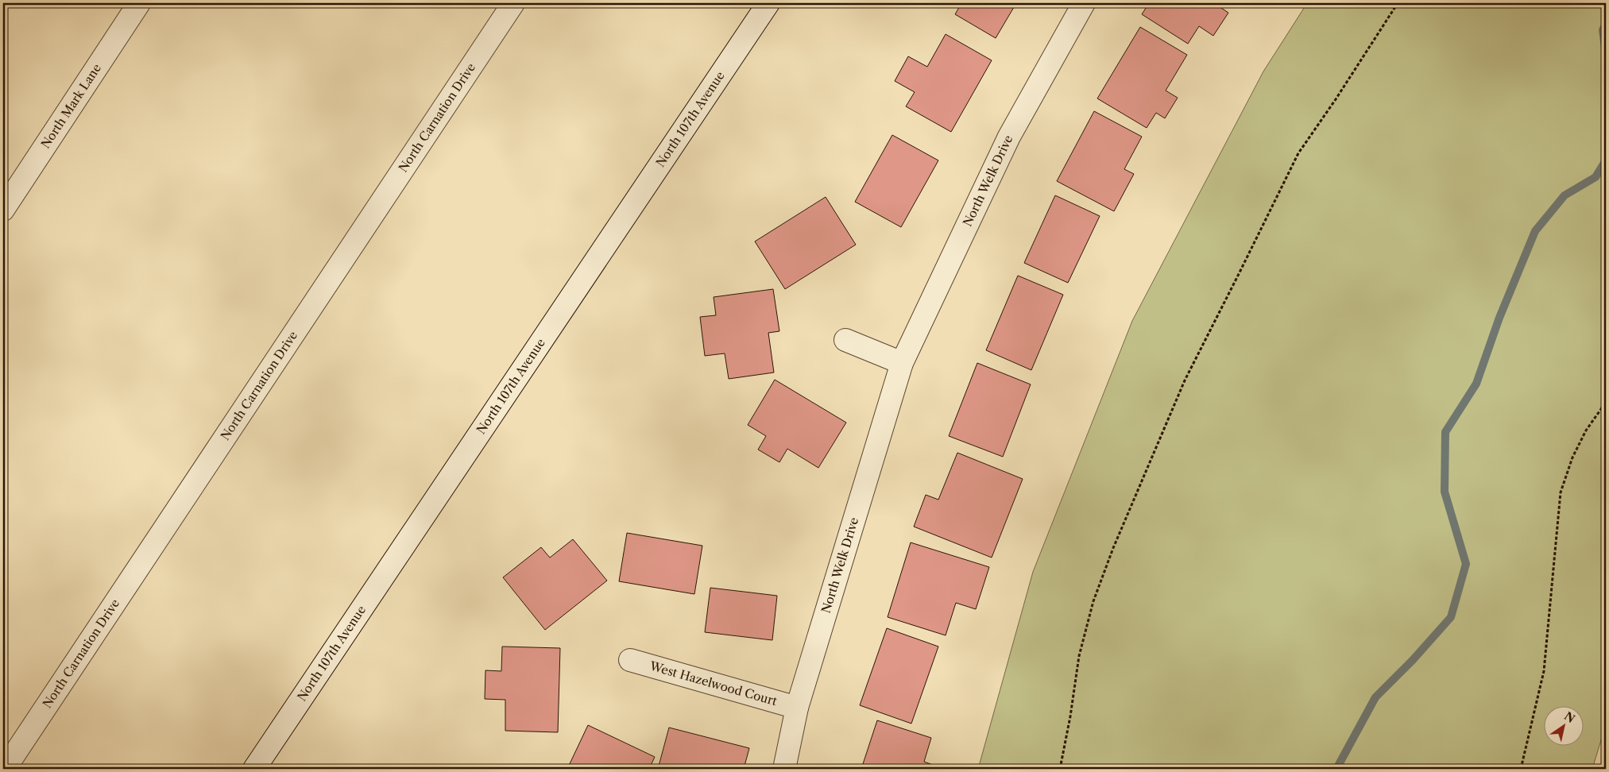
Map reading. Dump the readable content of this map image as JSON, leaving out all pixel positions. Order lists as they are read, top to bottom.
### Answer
{
  "streets": {
    "street": [
      "North Mark Lane",
      "North Carnation Drive",
      "North 107th Avenue",
      "North Welk Drive",
      "West Hazelwood Court"
    ]
  },
  "crossings": [
    ["North Welk Drive", "West Hazelwood Court"]
  ],
  "north": "top right"
}
